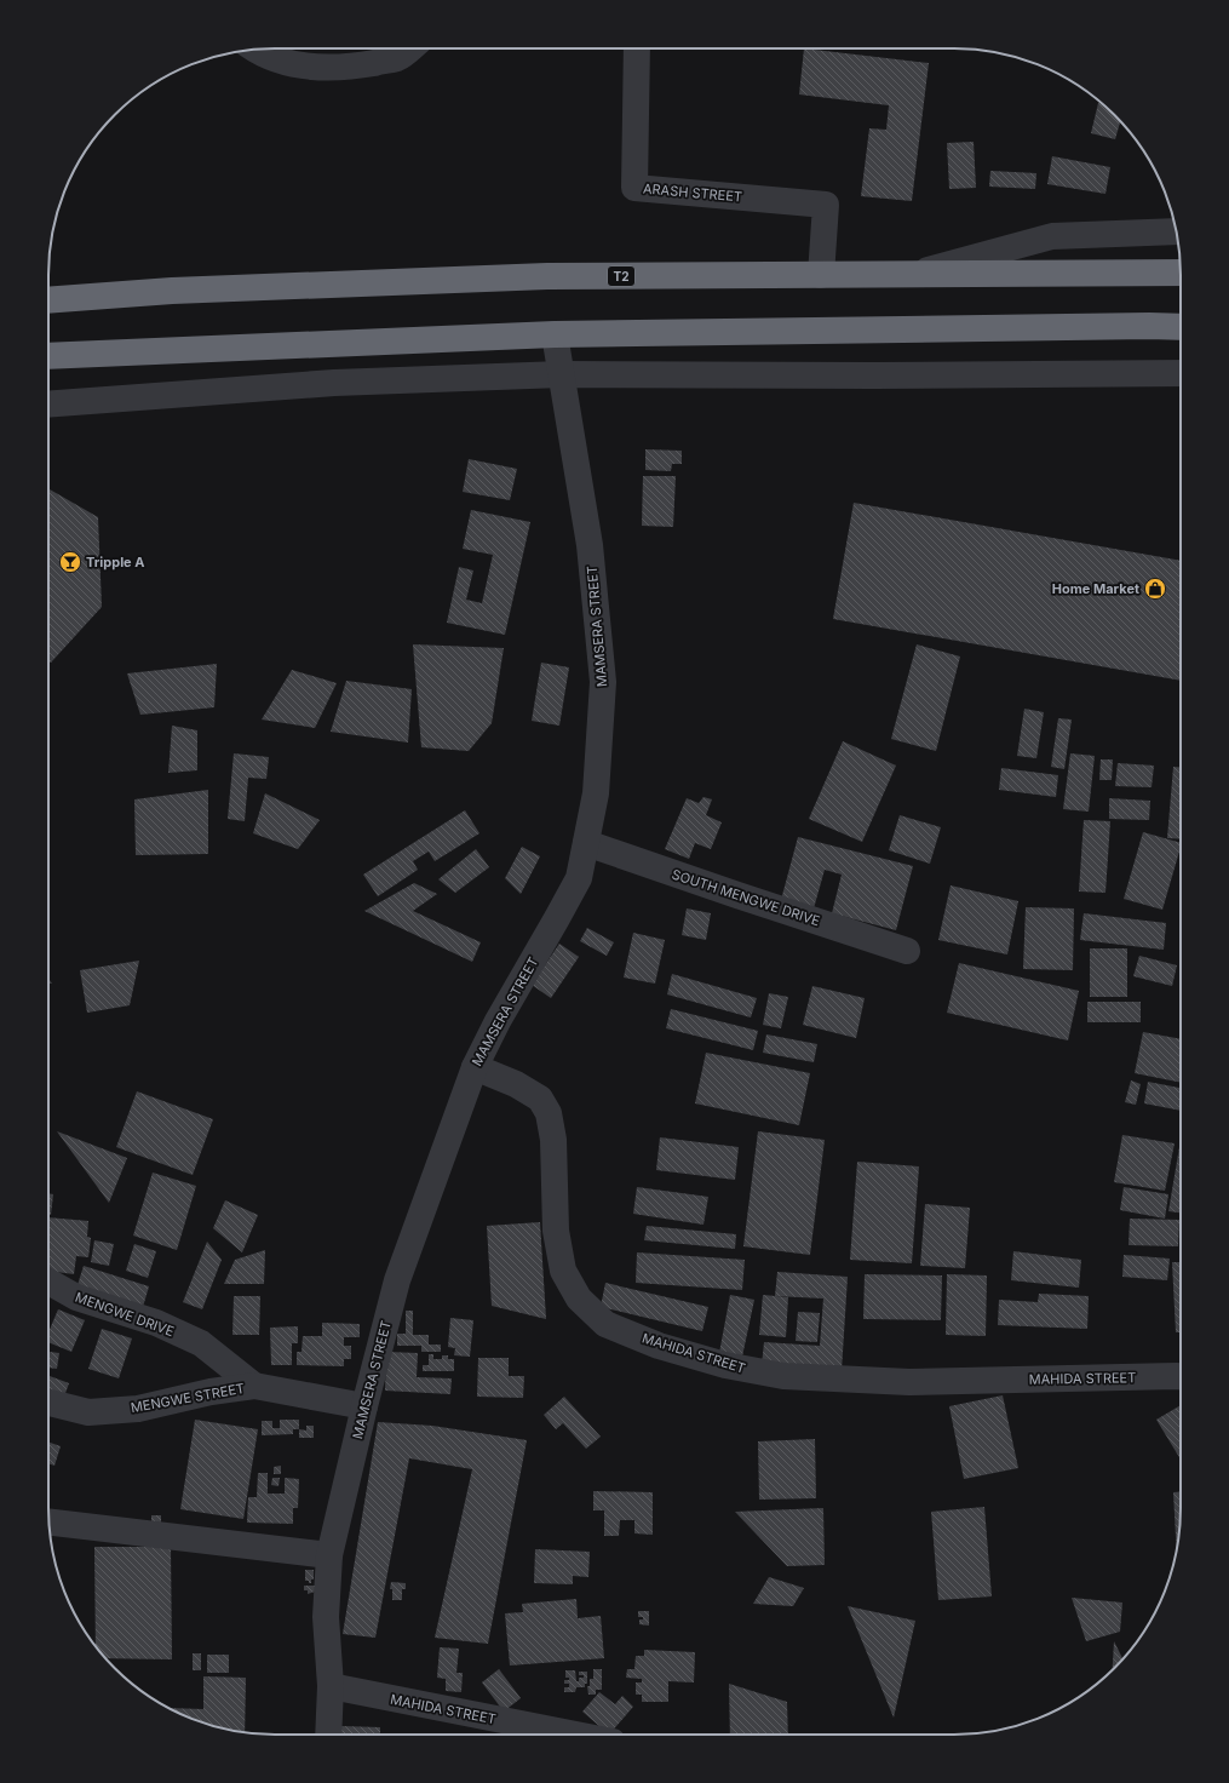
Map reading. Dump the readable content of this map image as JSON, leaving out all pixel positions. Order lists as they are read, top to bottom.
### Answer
{
  "streets": {
    "highway": ["T2"],
    "street": [
      "ARASH STREET",
      "MAMSERA STREET",
      "SOUTH MENGWE DRIVE",
      "MENGWE DRIVE",
      "MAHIDA STREET",
      "MENGWE STREET"
    ]
  },
  "crossings": [
    ["ARASH STREET", "T2"],
    ["MAMSERA STREET", "SOUTH MENGWE DRIVE"],
    ["MAMSERA STREET", "MAHIDA STREET"],
    ["MAMSERA STREET", "MENGWE STREET"],
    ["MENGWE DRIVE", "MENGWE STREET"]
  ],
  "places": {
    "bar": ["Tripple A"],
    "shop": ["Home Market"]
  }
}
